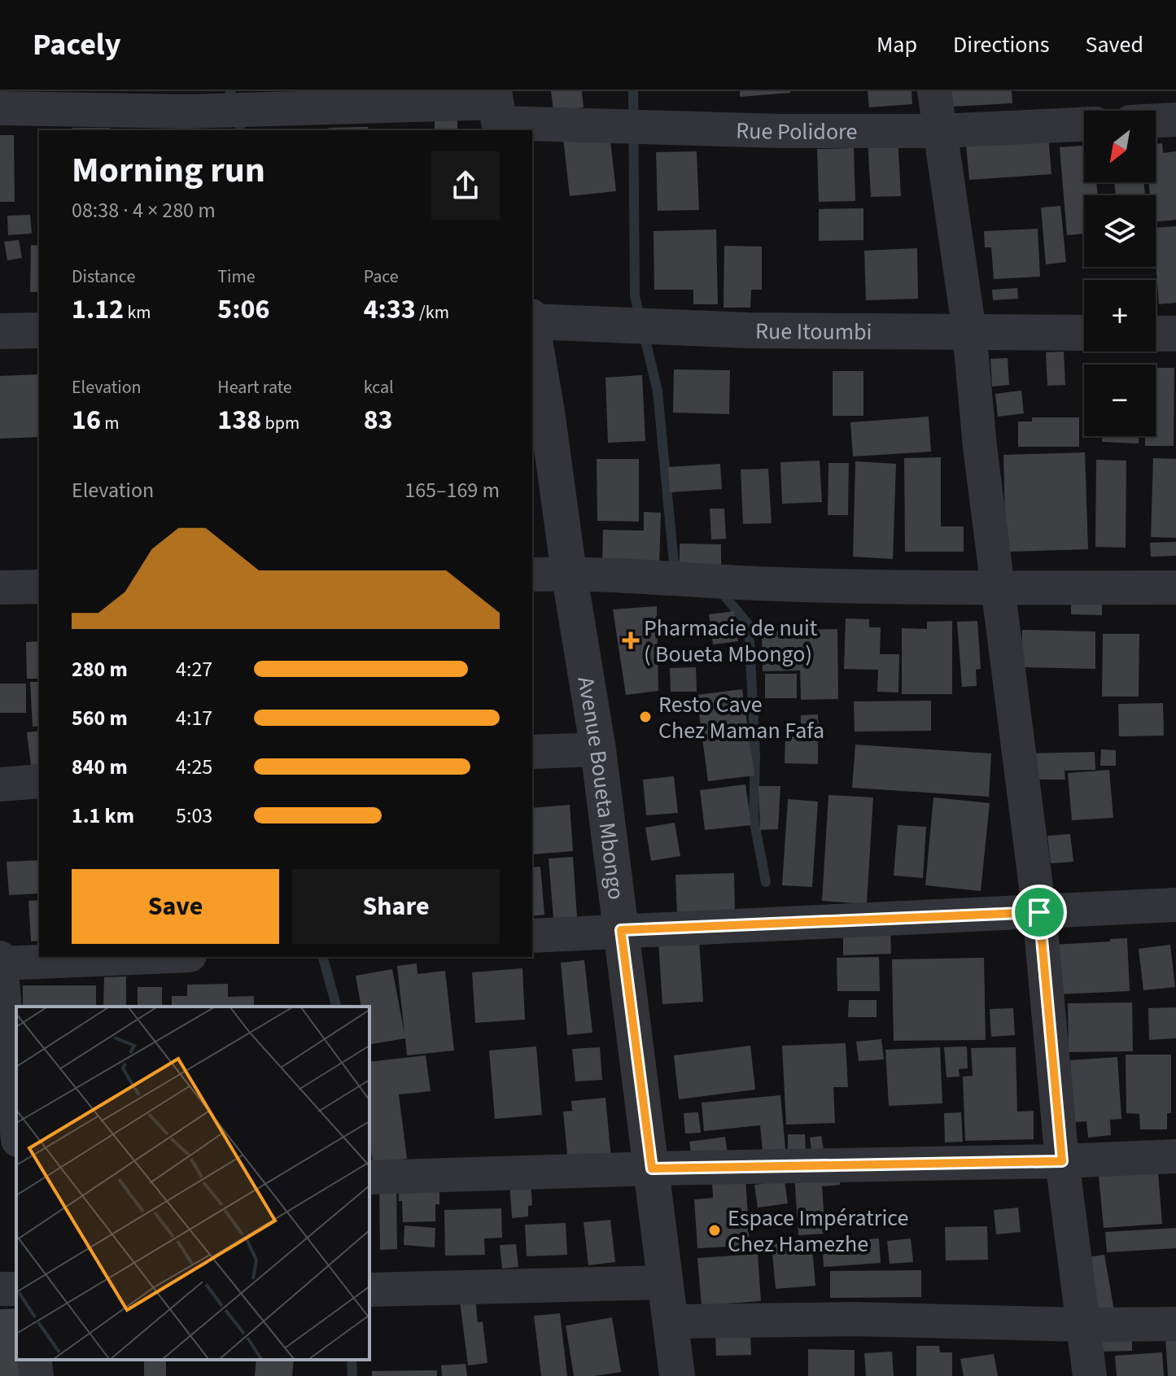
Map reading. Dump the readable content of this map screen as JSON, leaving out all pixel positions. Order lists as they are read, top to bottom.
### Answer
{
  "streets": {
    "street": ["Rue Polidore", "Rue Itoumbi", "Avenue Boueta Mbongo"]
  },
  "places": {
    "health": ["Pharmacie de nuit ( Boueta Mbongo)"],
    "other": ["Resto Cave Chez Maman Fafa", "Espace Impératrice Chez Hamezhe"]
  },
  "north": "bottom left",
  "page": {
    "header": "Pacely",
    "nav": ["Map", "Directions", "Saved"],
    "map_buttons": ["+", "−"],
    "heading": ["Morning run", "08:38 · 4 × 280 m"],
    "stats": [
      ["Distance", "1.12 km"],
      ["Time", "5:06"],
      ["Pace", "4:33 /km"],
      ["Elevation", "16 m"],
      ["Heart rate", "138 bpm"],
      ["kcal", "83"]
    ],
    "chart": ["Elevation", "165–169 m"],
    "list": [
      {
        "name": "280 m",
        "note": "4:27"
      },
      {
        "name": "560 m",
        "note": "4:17"
      },
      {
        "name": "840 m",
        "note": "4:25"
      },
      {
        "name": "1.1 km",
        "note": "5:03"
      }
    ],
    "buttons": ["Save", "Share"]
  }
}
